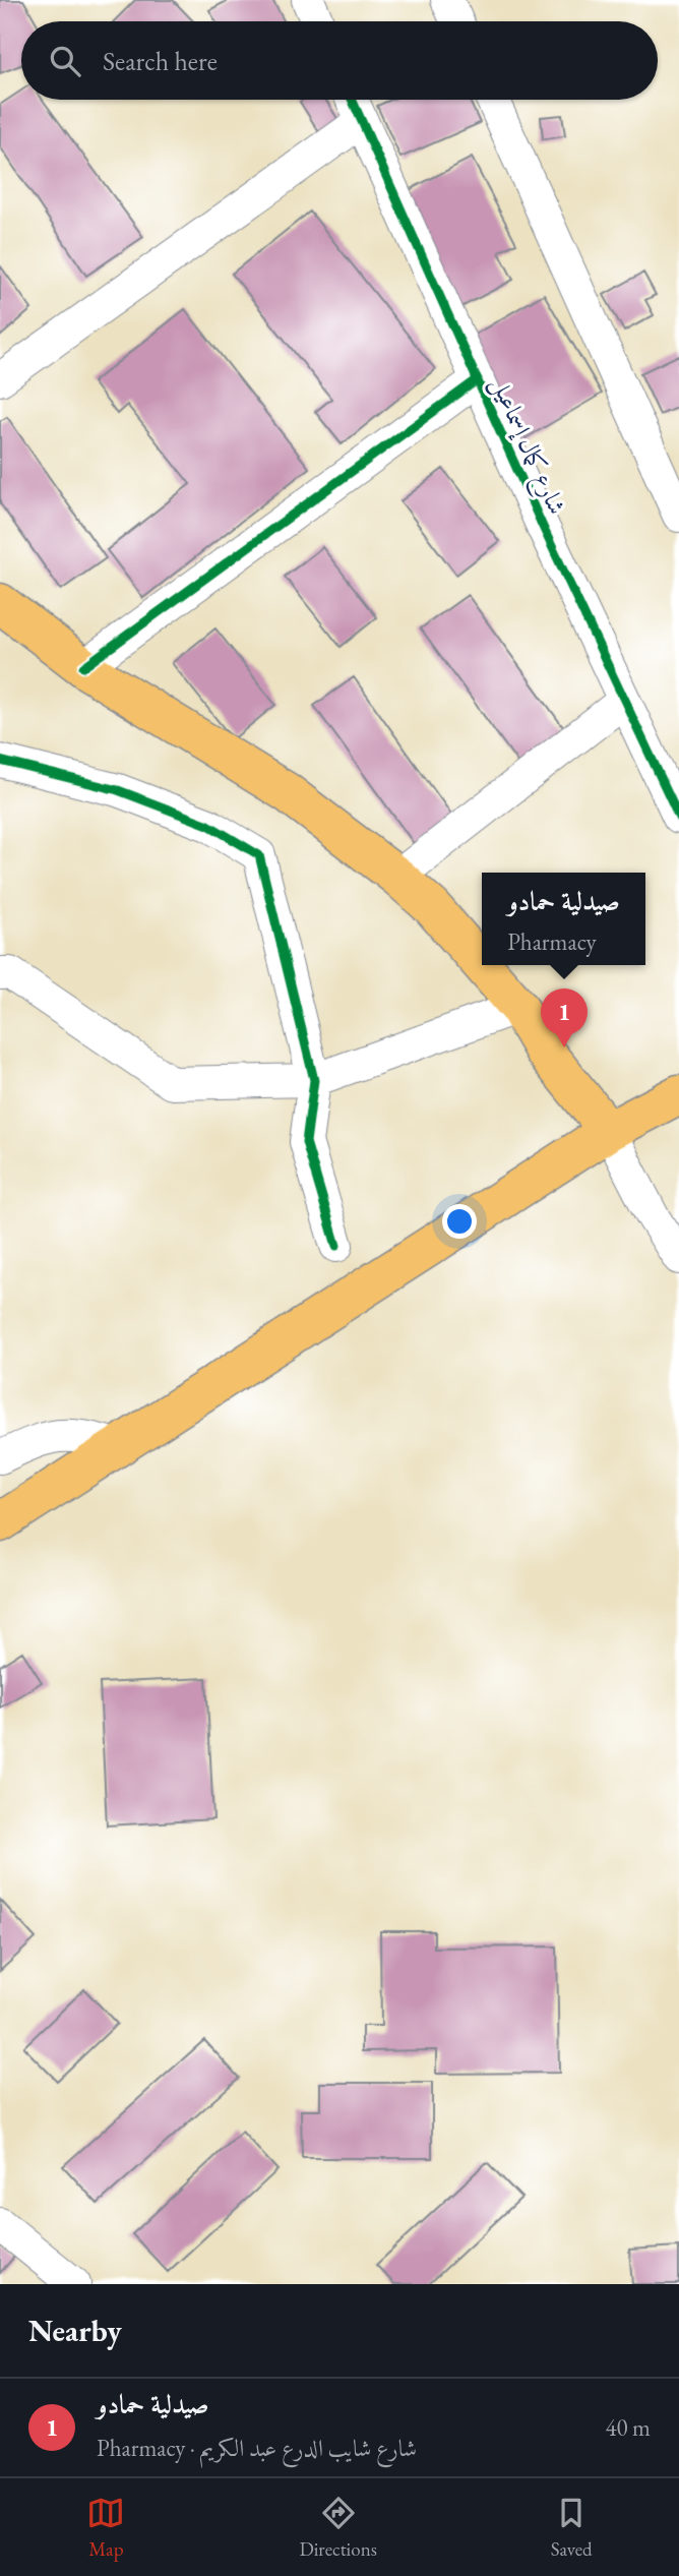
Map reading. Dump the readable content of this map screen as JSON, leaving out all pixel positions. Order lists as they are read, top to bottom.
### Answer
{
  "streets": {
    "street": ["شارع كمال إسماعيل"]
  },
  "page": {
    "search": "Search here",
    "popup": ["صيدلية حمادو", "Pharmacy"],
    "pins": "1",
    "heading": "Nearby",
    "list": [
      {
        "mark": "1",
        "name": "صيدلية حمادو",
        "note": "Pharmacy · شارع شايب الدرع عبد الكريم",
        "value": "40 m"
      }
    ],
    "nav": ["Map", "Directions", "Saved"]
  }
}
